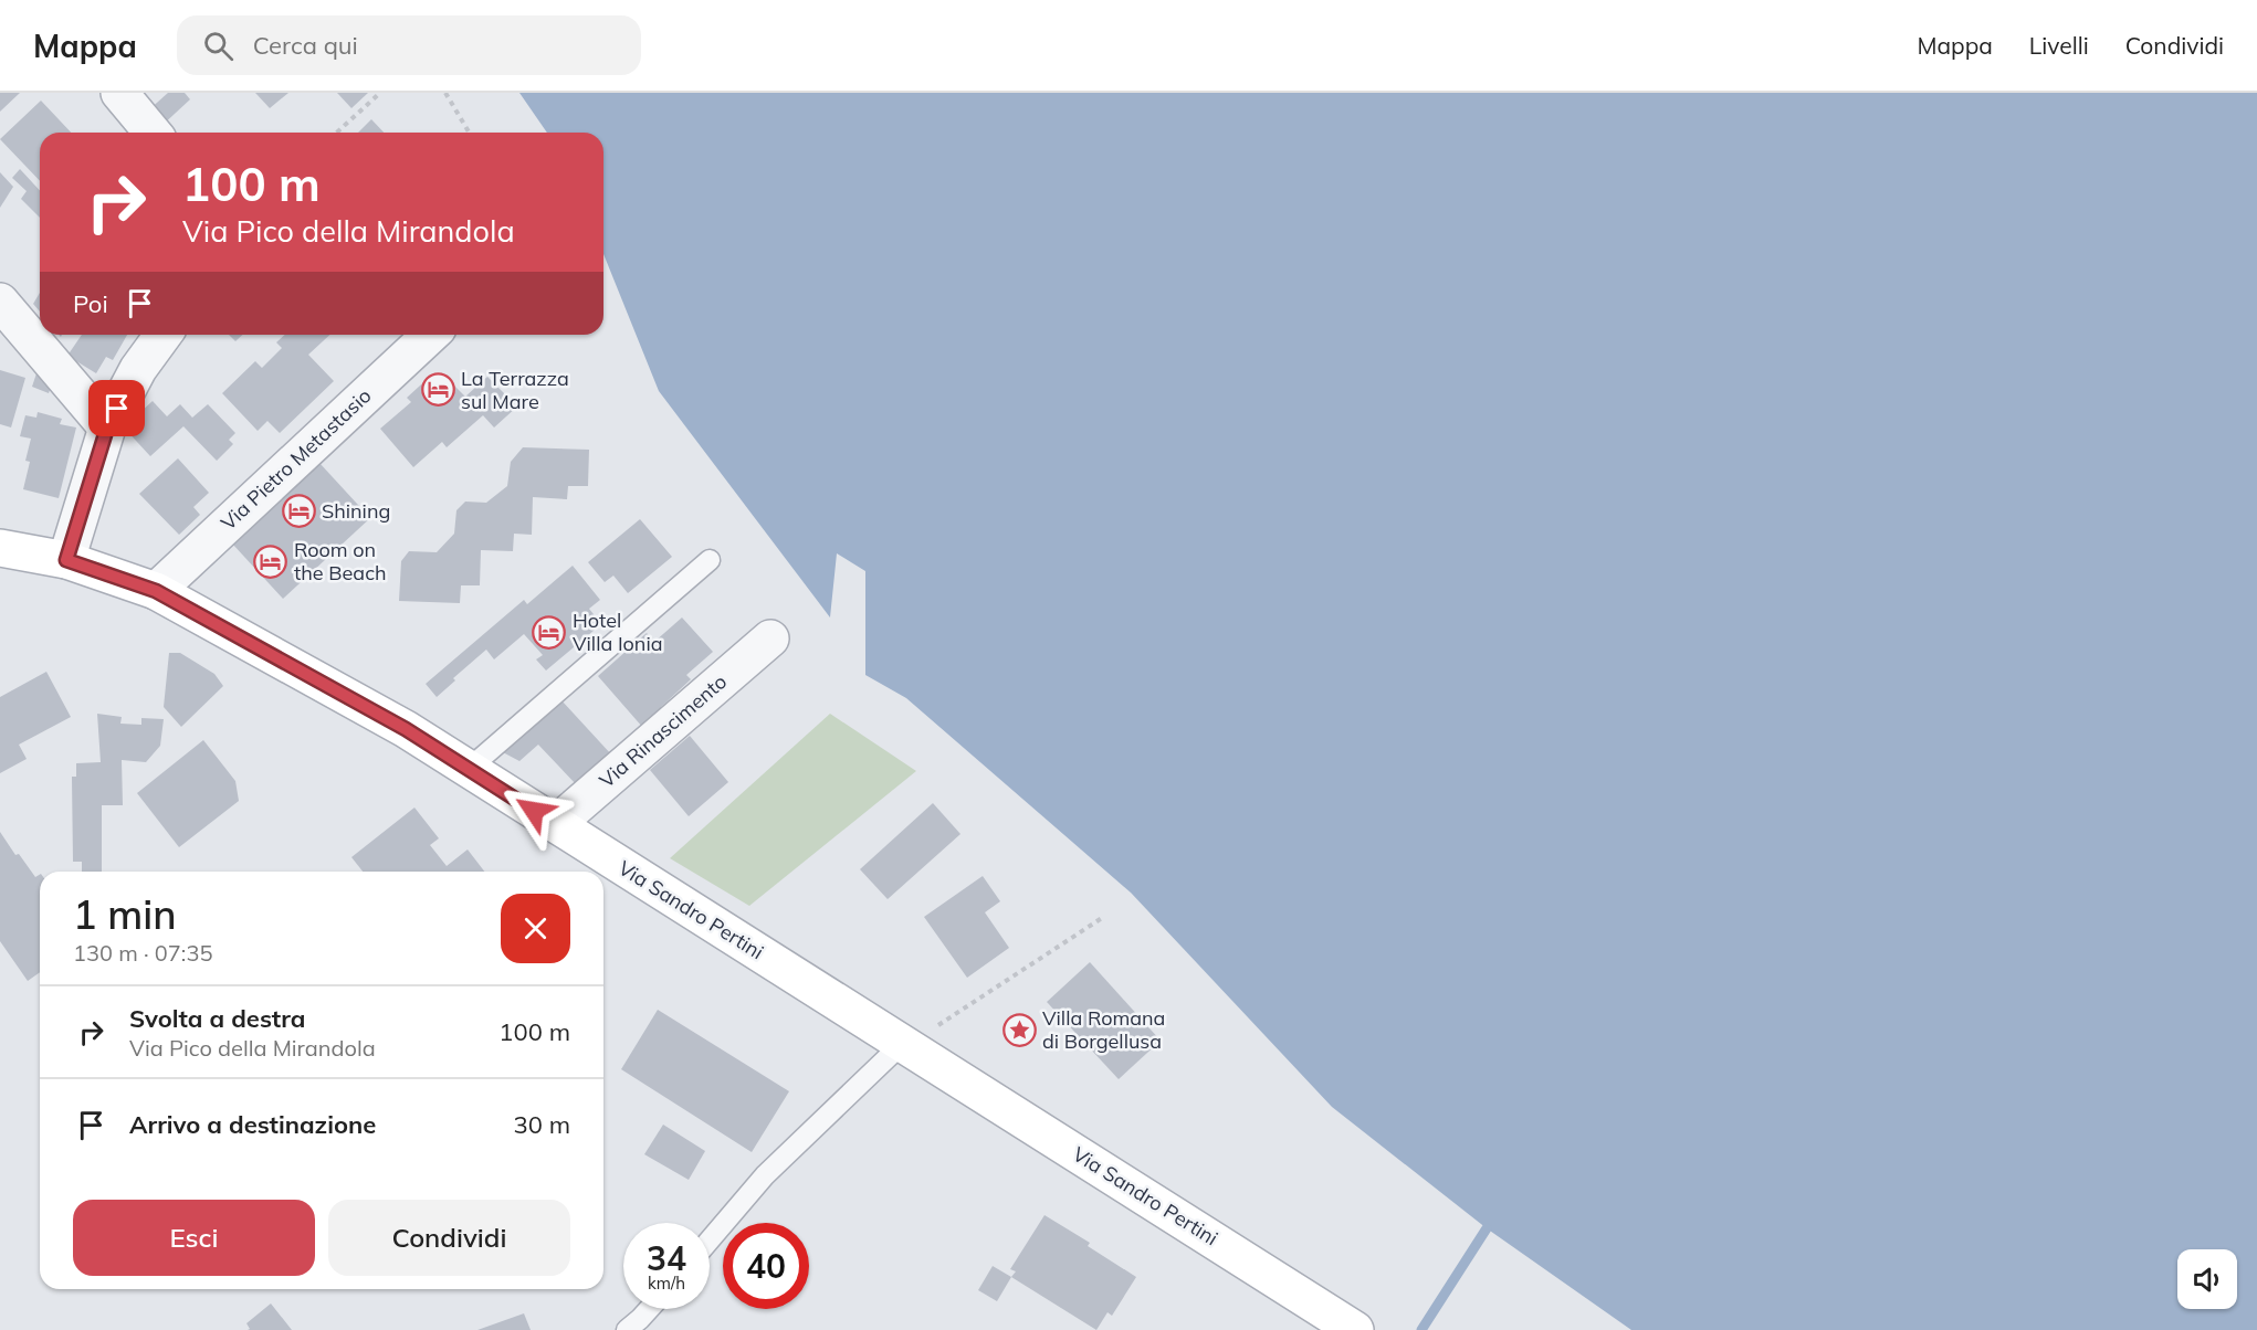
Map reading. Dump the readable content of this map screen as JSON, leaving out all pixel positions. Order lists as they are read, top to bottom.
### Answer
{
  "streets": {
    "street": ["Via Pietro Metastasio", "Via Rinascimento", "Via Sandro Pertini"]
  },
  "crossings": [
    ["Via Pietro Metastasio", "Via Sandro Pertini"],
    ["Via Rinascimento", "Via Sandro Pertini"]
  ],
  "places": {
    "hotel": [
      "La Terrazza sul Mare",
      "Shining",
      "Room on the Beach",
      "Hotel Villa Ionia"
    ],
    "place": ["Villa Romana di Borgellusa"]
  },
  "page": {
    "header": "Mappa",
    "search": "Cerca qui",
    "nav": ["Mappa", "Livelli", "Condividi"],
    "turn": ["100 m", "Via Pico della Mirandola"],
    "then": "Poi",
    "heading": ["1 min", "130 m · 07:35"],
    "list": [
      {
        "name": "Svolta a destra",
        "note": "Via Pico della Mirandola",
        "value": "100 m"
      },
      {
        "name": "Arrivo a destinazione",
        "value": "30 m"
      }
    ],
    "buttons": ["Esci", "Condividi"],
    "speed": "34 km/h",
    "limit": "40"
  }
}
